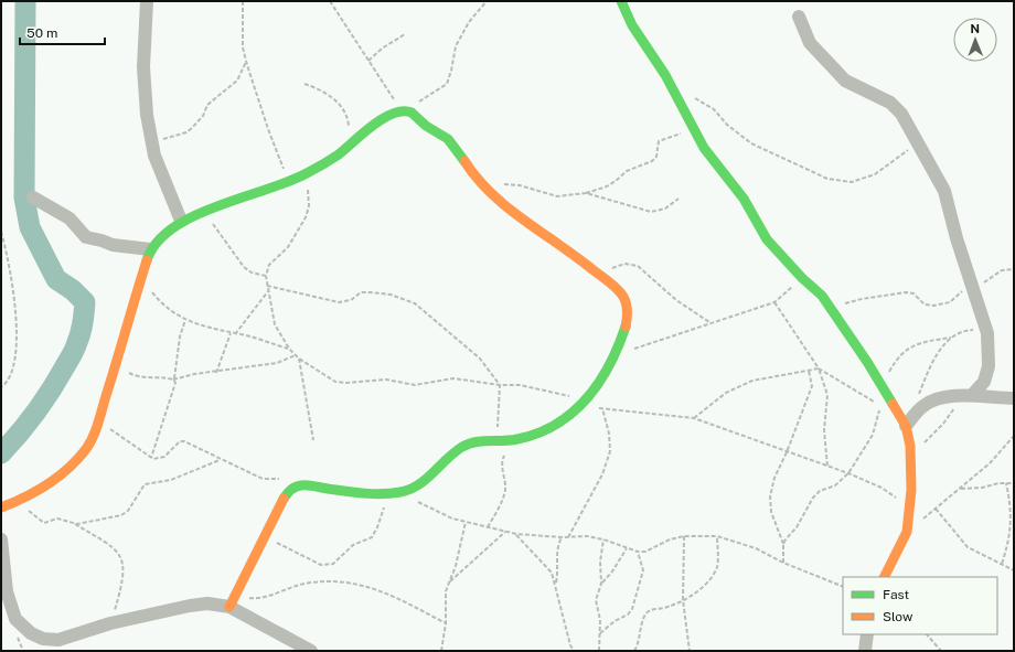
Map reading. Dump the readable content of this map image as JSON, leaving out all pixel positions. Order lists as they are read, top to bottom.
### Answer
{
  "legend": ["Fast", "Slow"],
  "scale_bar": "50 m",
  "north": "top"
}
